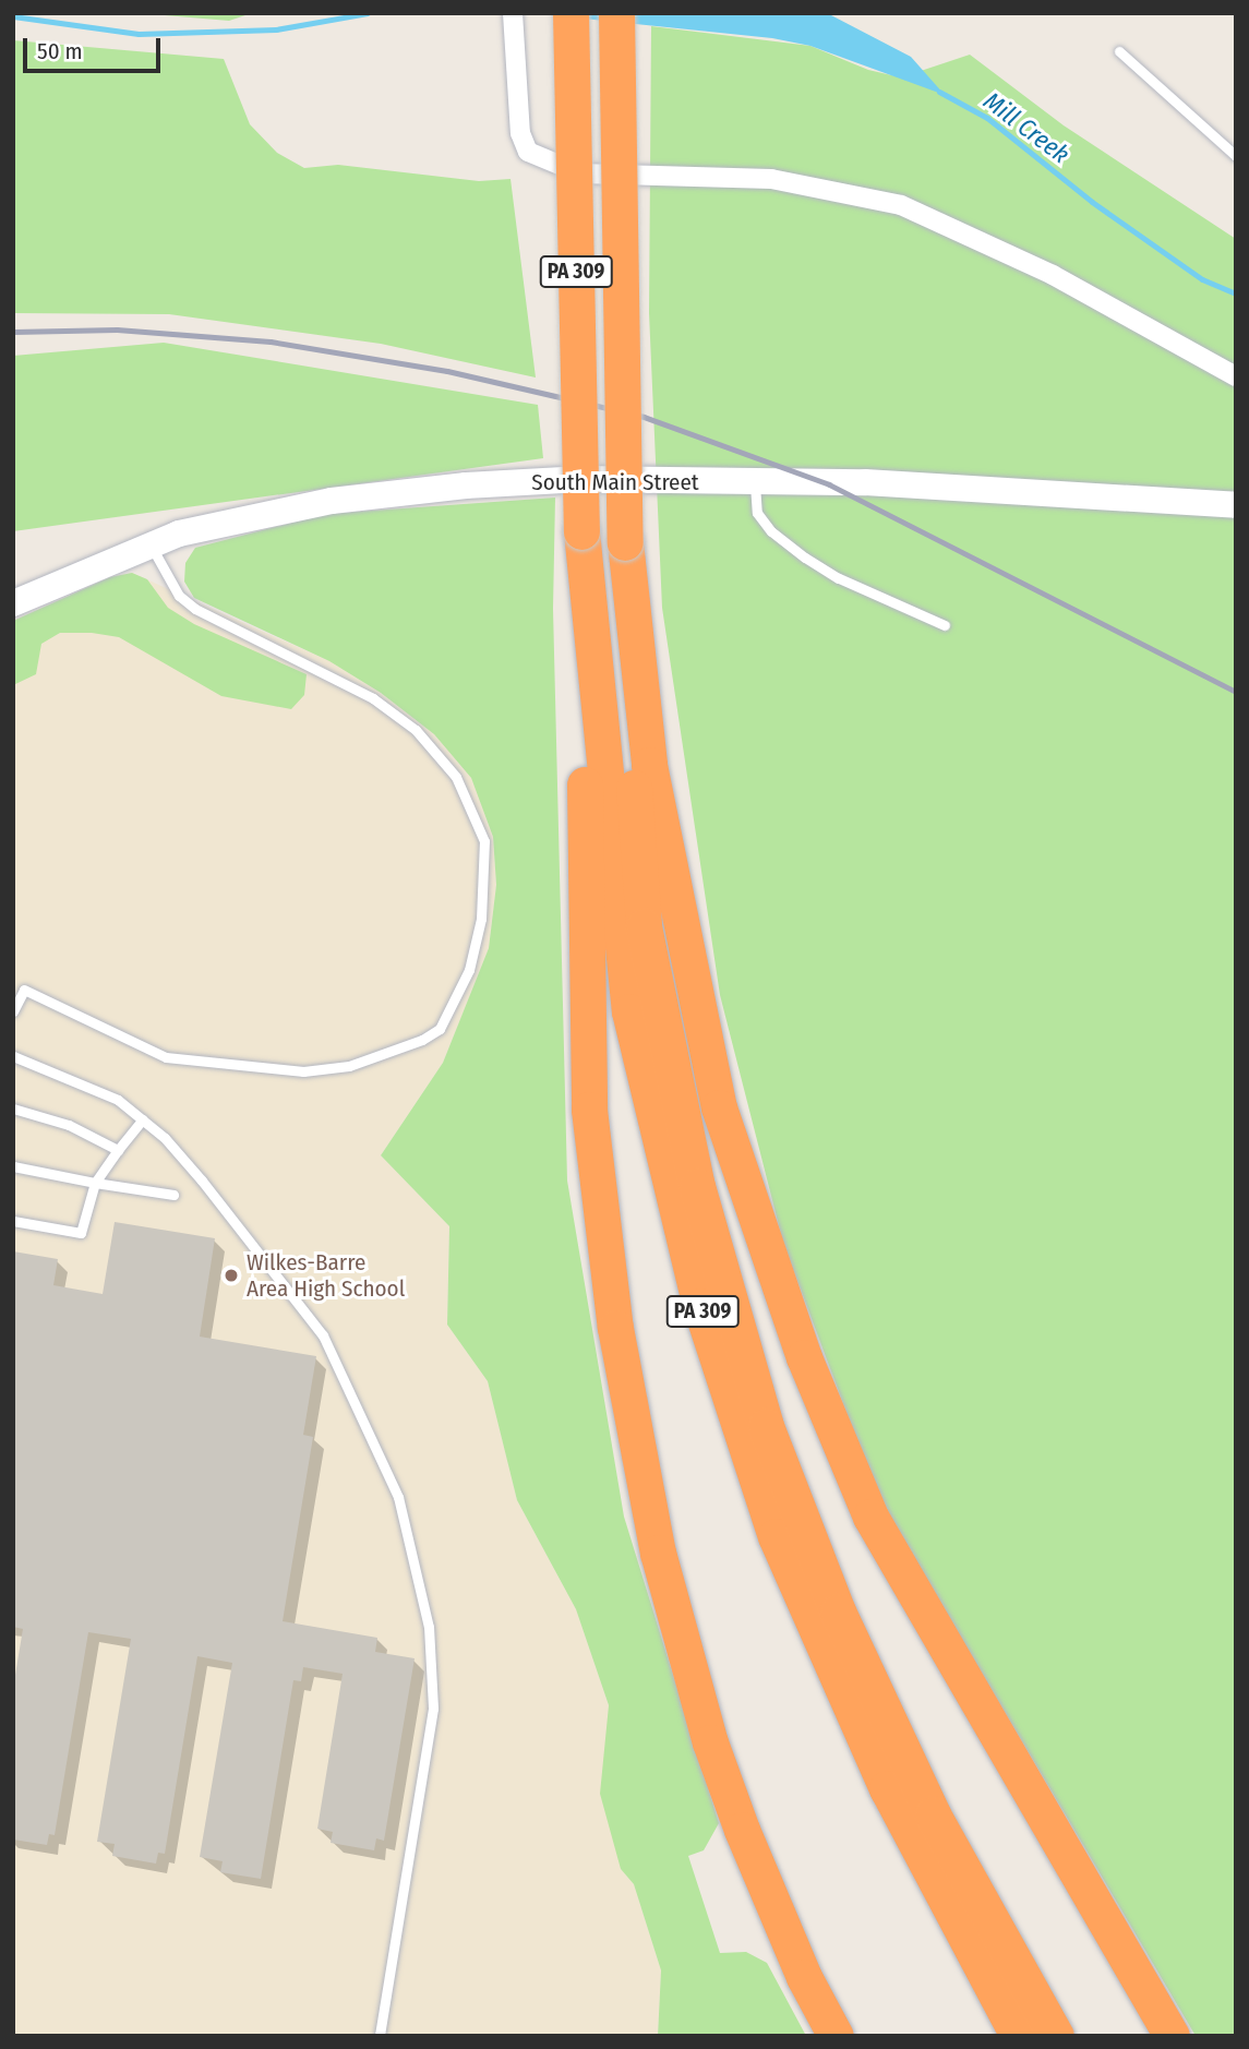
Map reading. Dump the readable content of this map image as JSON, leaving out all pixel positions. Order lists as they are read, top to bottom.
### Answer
{
  "streets": {
    "highway": ["PA 309"],
    "main road": ["South Main Street"]
  },
  "water": ["Mill Creek"],
  "places": ["Wilkes-Barre Area High School"],
  "scale_bar": "50 m"
}
